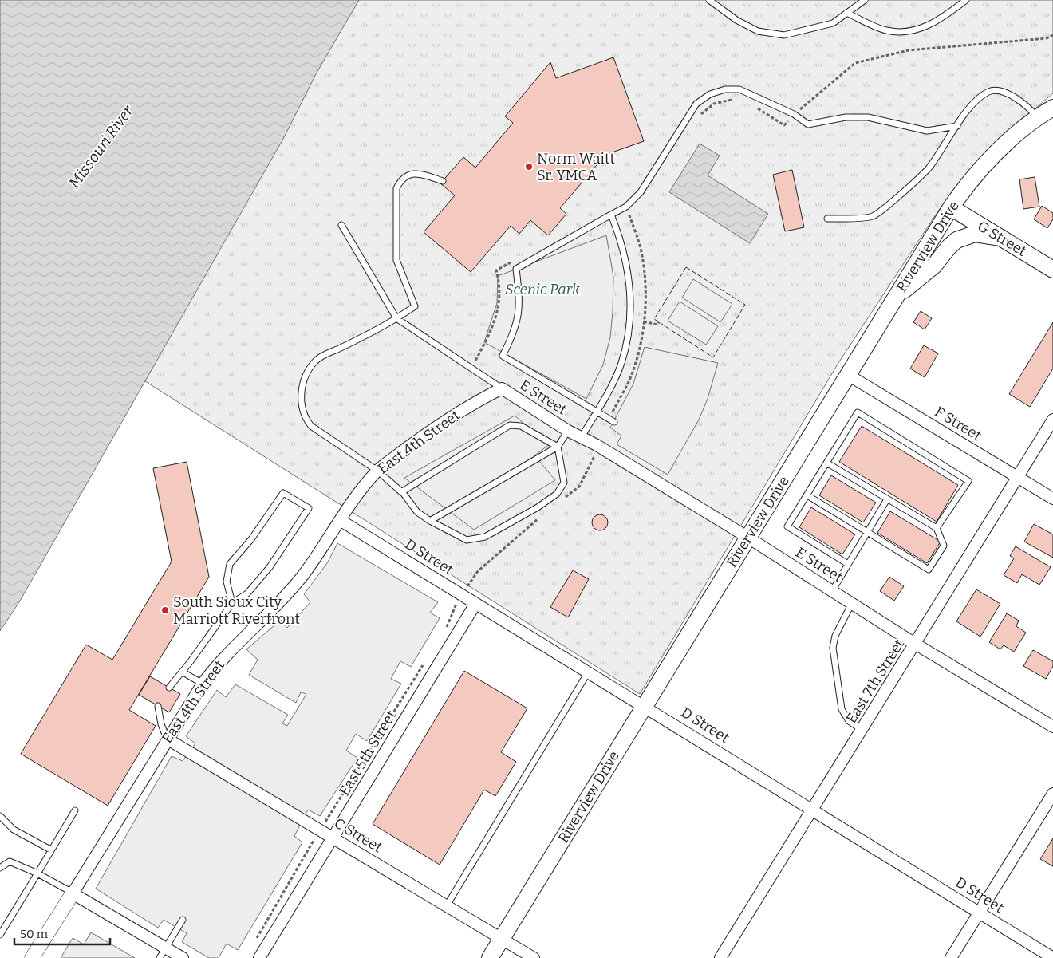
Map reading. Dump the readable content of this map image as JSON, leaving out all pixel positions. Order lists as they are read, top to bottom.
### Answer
{
  "streets": {
    "main road": ["G Street", "Riverview Drive"],
    "street": [
      "E Street",
      "F Street",
      "East 4th Street",
      "D Street",
      "East 7th Street",
      "East 5th Street",
      "C Street"
    ]
  },
  "crossings": [
    ["G Street", "Riverview Drive"],
    ["Riverview Drive", "E Street"],
    ["Riverview Drive", "F Street"],
    ["Riverview Drive", "D Street"],
    ["Riverview Drive", "C Street"],
    ["E Street", "East 4th Street"],
    ["E Street", "East 7th Street"],
    ["F Street", "East 7th Street"],
    ["East 4th Street", "D Street"],
    ["East 4th Street", "C Street"],
    ["D Street", "East 7th Street"],
    ["D Street", "East 5th Street"],
    ["East 5th Street", "C Street"]
  ],
  "water": ["Missouri River"],
  "parks": ["Scenic Park"],
  "places": ["Norm Waitt Sr. YMCA", "South Sioux City Marriott Riverfront"],
  "scale_bar": "50 m"
}
